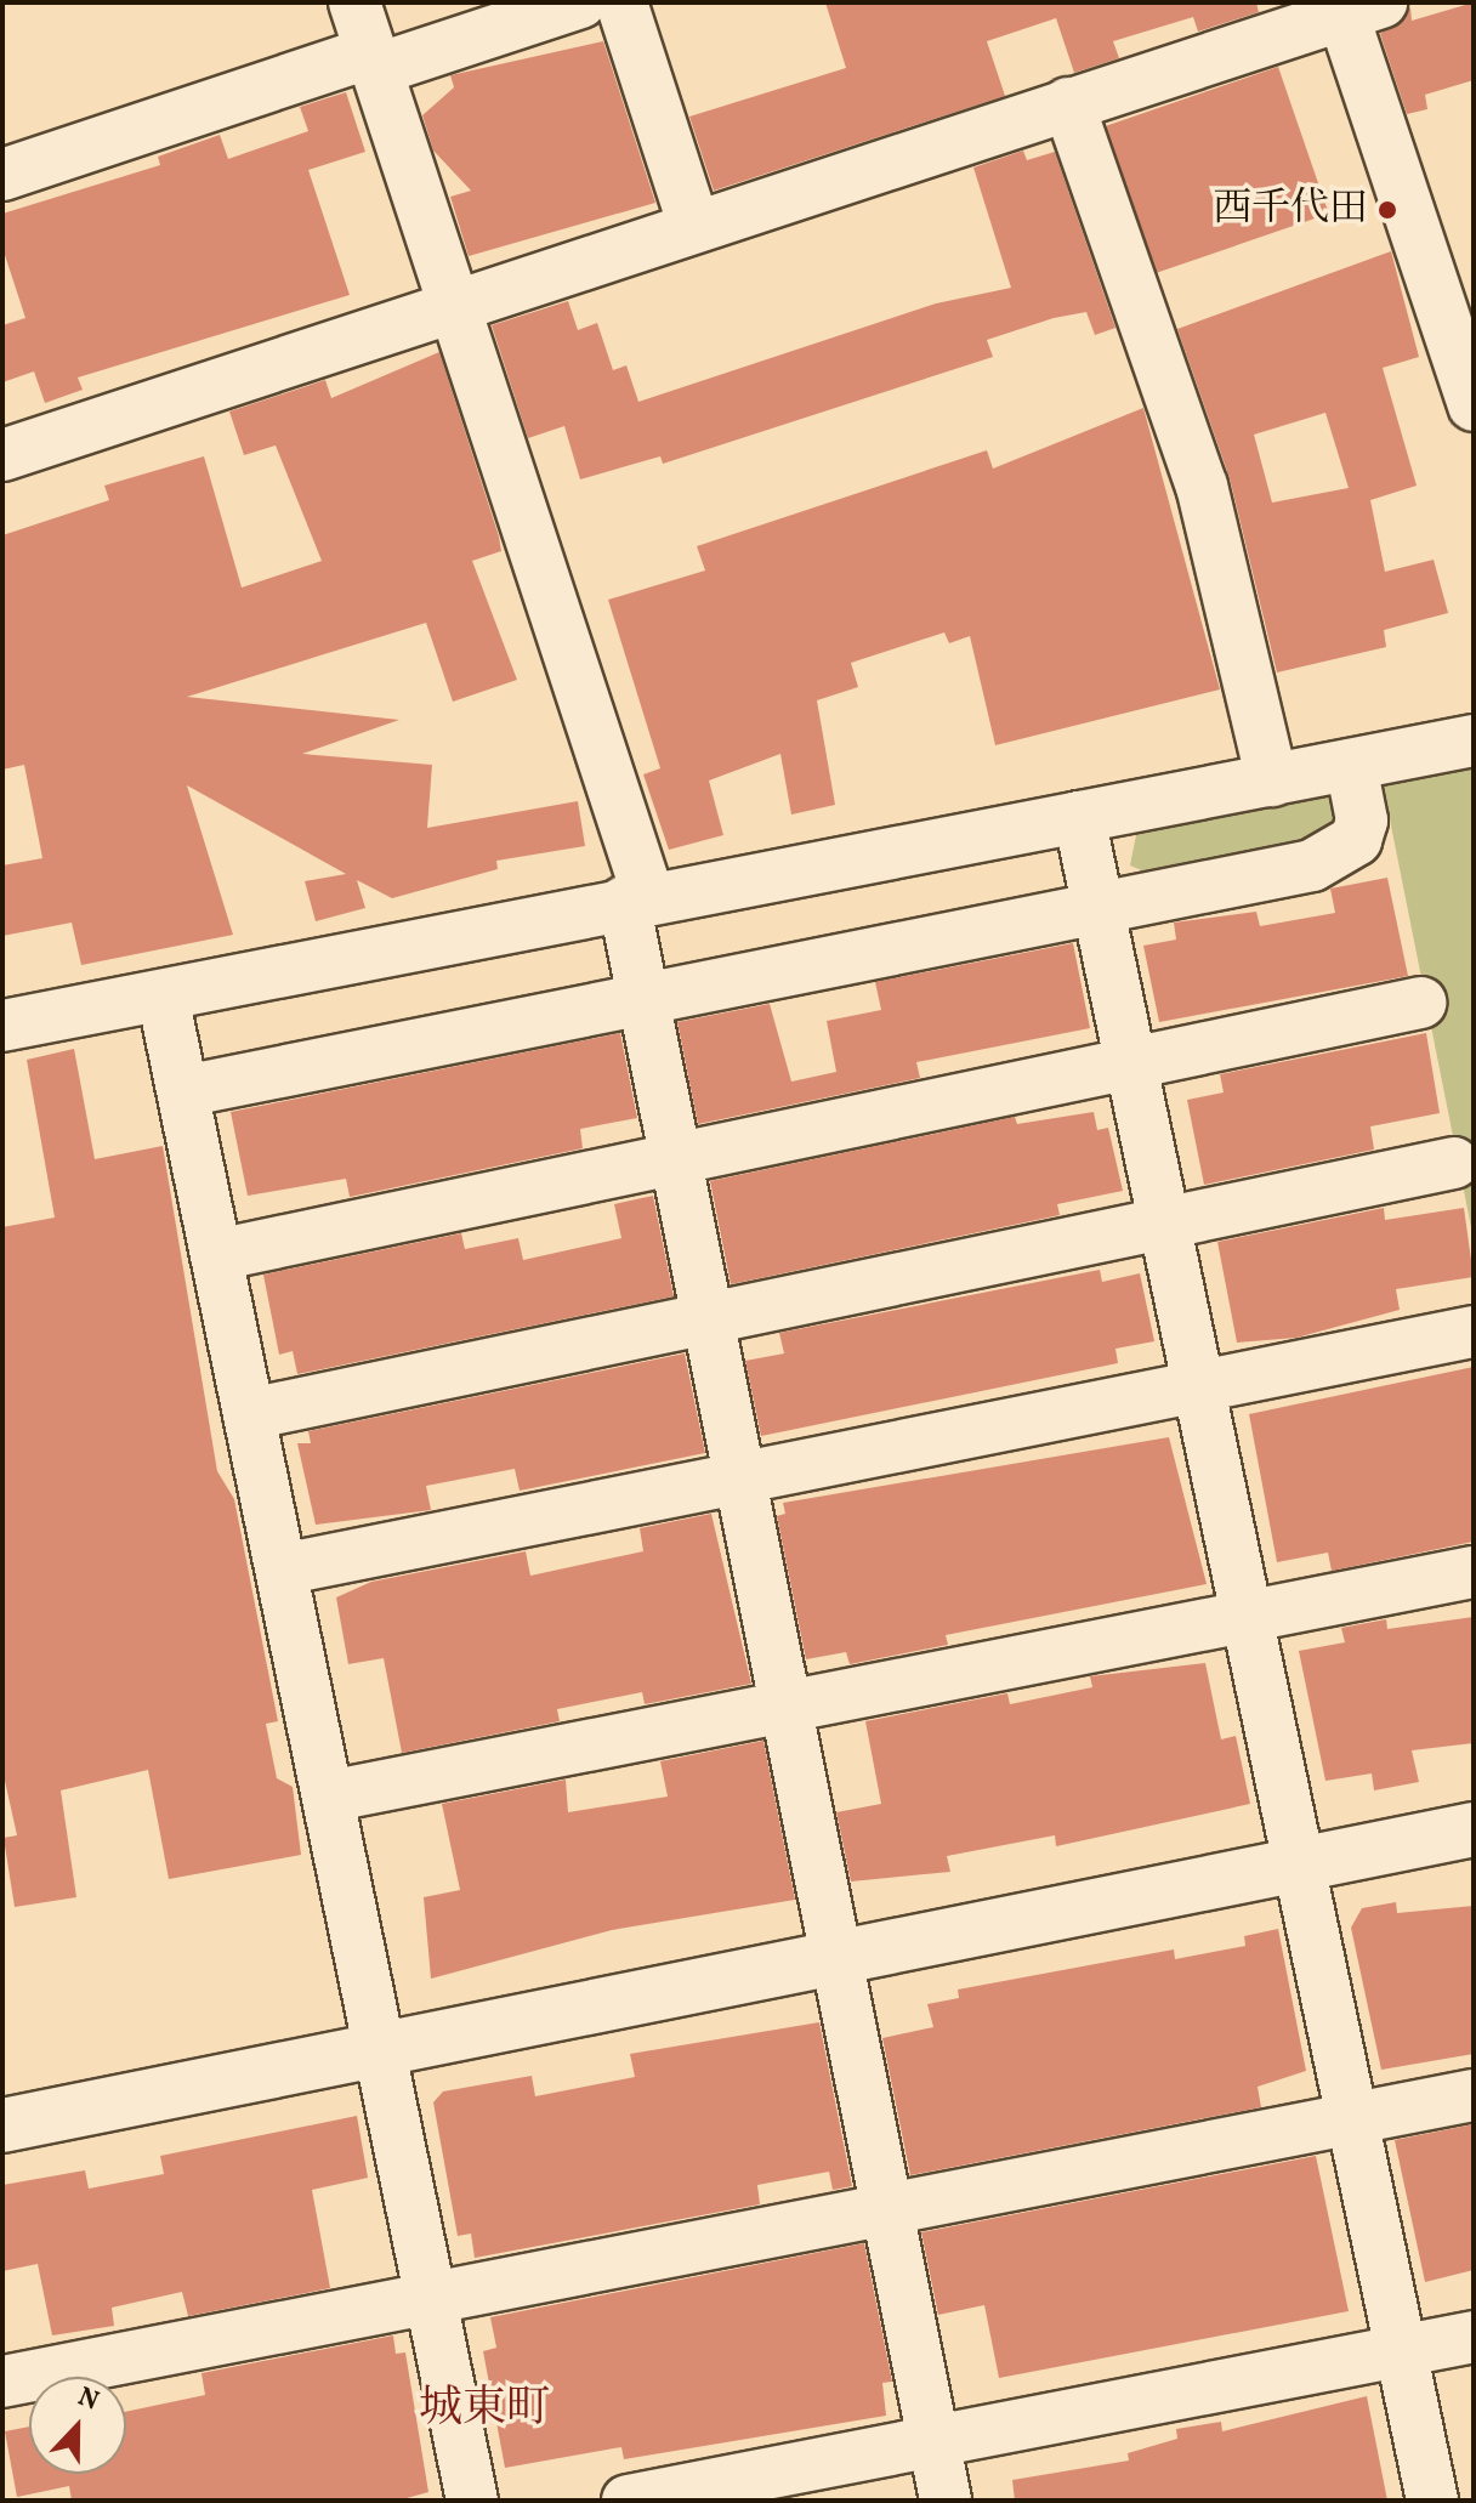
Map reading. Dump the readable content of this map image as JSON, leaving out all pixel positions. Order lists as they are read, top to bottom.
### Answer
{
  "districts": ["城東町"],
  "places": ["西千代田"],
  "north": "top"
}
